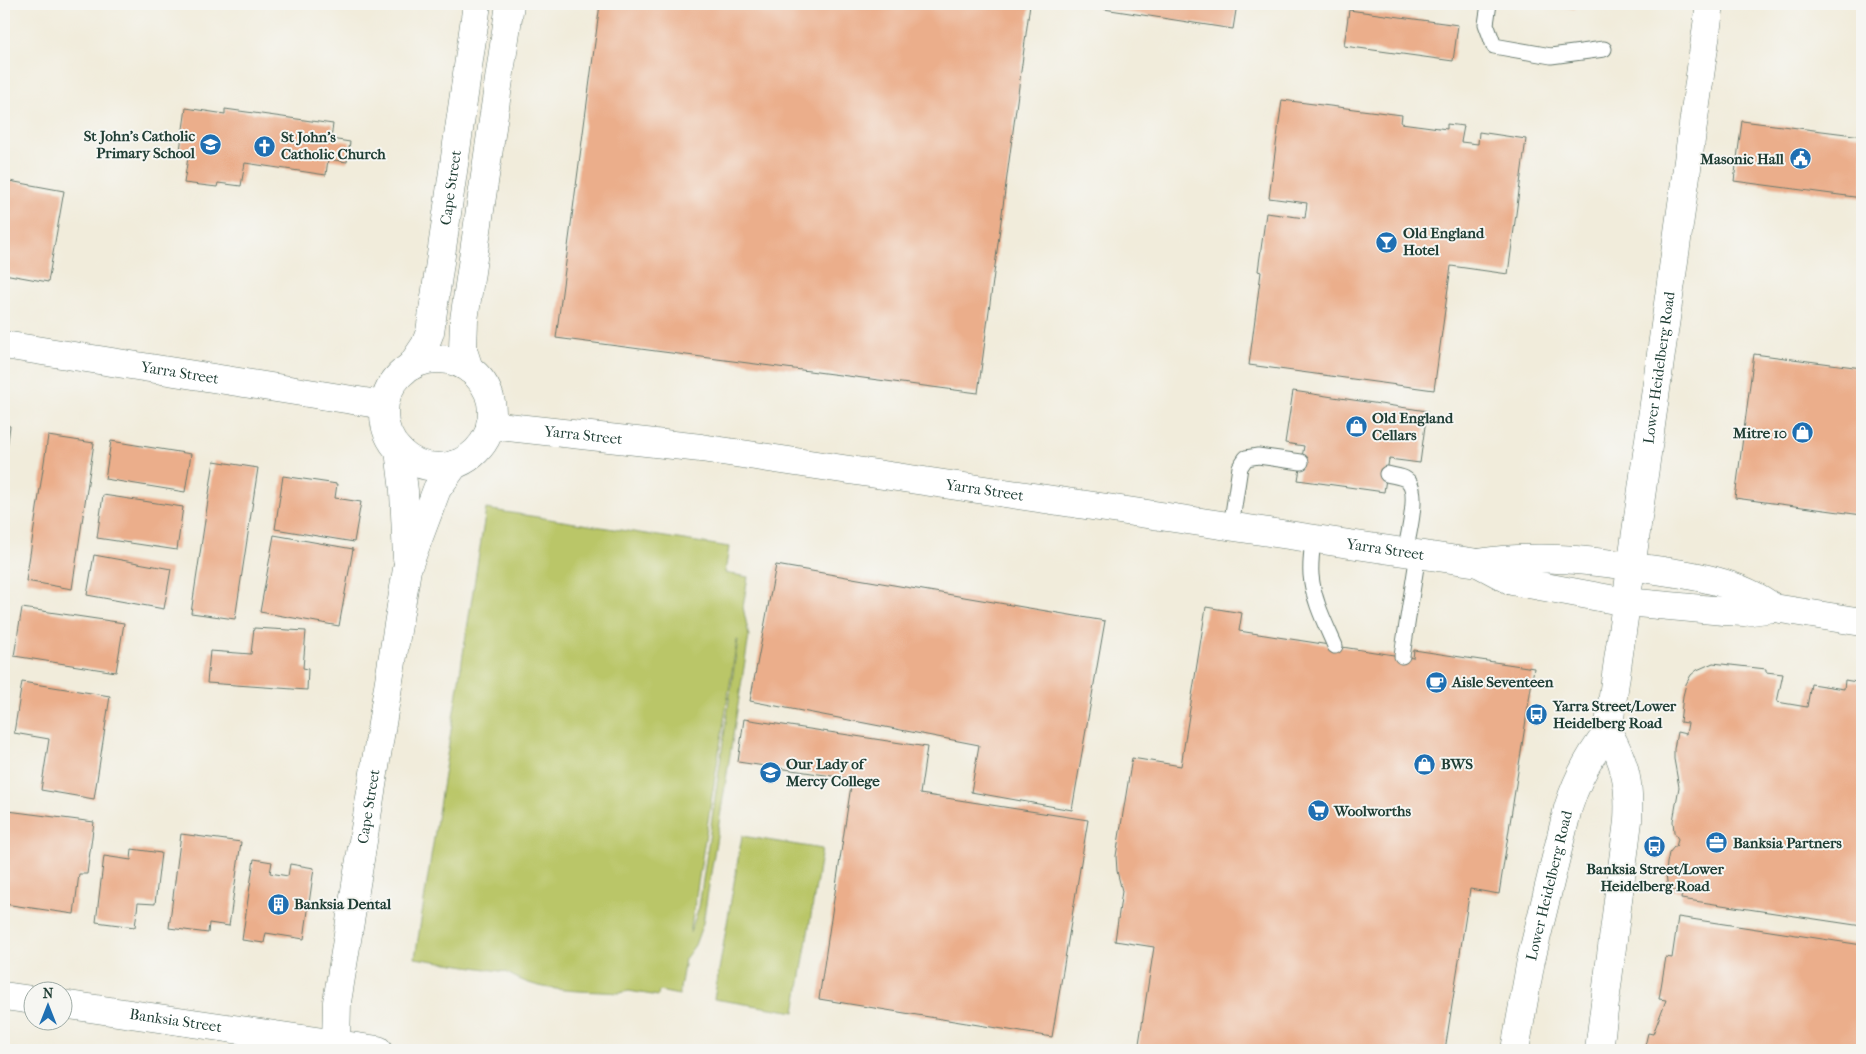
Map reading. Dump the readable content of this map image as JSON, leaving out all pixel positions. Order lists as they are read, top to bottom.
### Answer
{
  "streets": {
    "main road": [
      "Cape Street",
      "Lower Heidelberg Road",
      "Yarra Street",
      "Banksia Street"
    ]
  },
  "crossings": [
    ["Cape Street", "Yarra Street"],
    ["Cape Street", "Banksia Street"],
    ["Lower Heidelberg Road", "Yarra Street"]
  ],
  "places": {
    "school or university": ["St John's Catholic Primary School", "Our Lady of Mercy College"],
    "church": ["St John's Catholic Church"],
    "public building": ["Masonic Hall"],
    "bar": ["Old England Hotel"],
    "shop": ["Old England Cellars", "Mitre 10", "BWS"],
    "cafe": ["Aisle Seventeen"],
    "bus stop": ["Yarra Street/Lower Heidelberg Road", "Banksia Street/Lower Heidelberg Road"],
    "supermarket": ["Woolworths"],
    "office": ["Banksia Partners"],
    "building": ["Banksia Dental"]
  },
  "north": "top"
}
